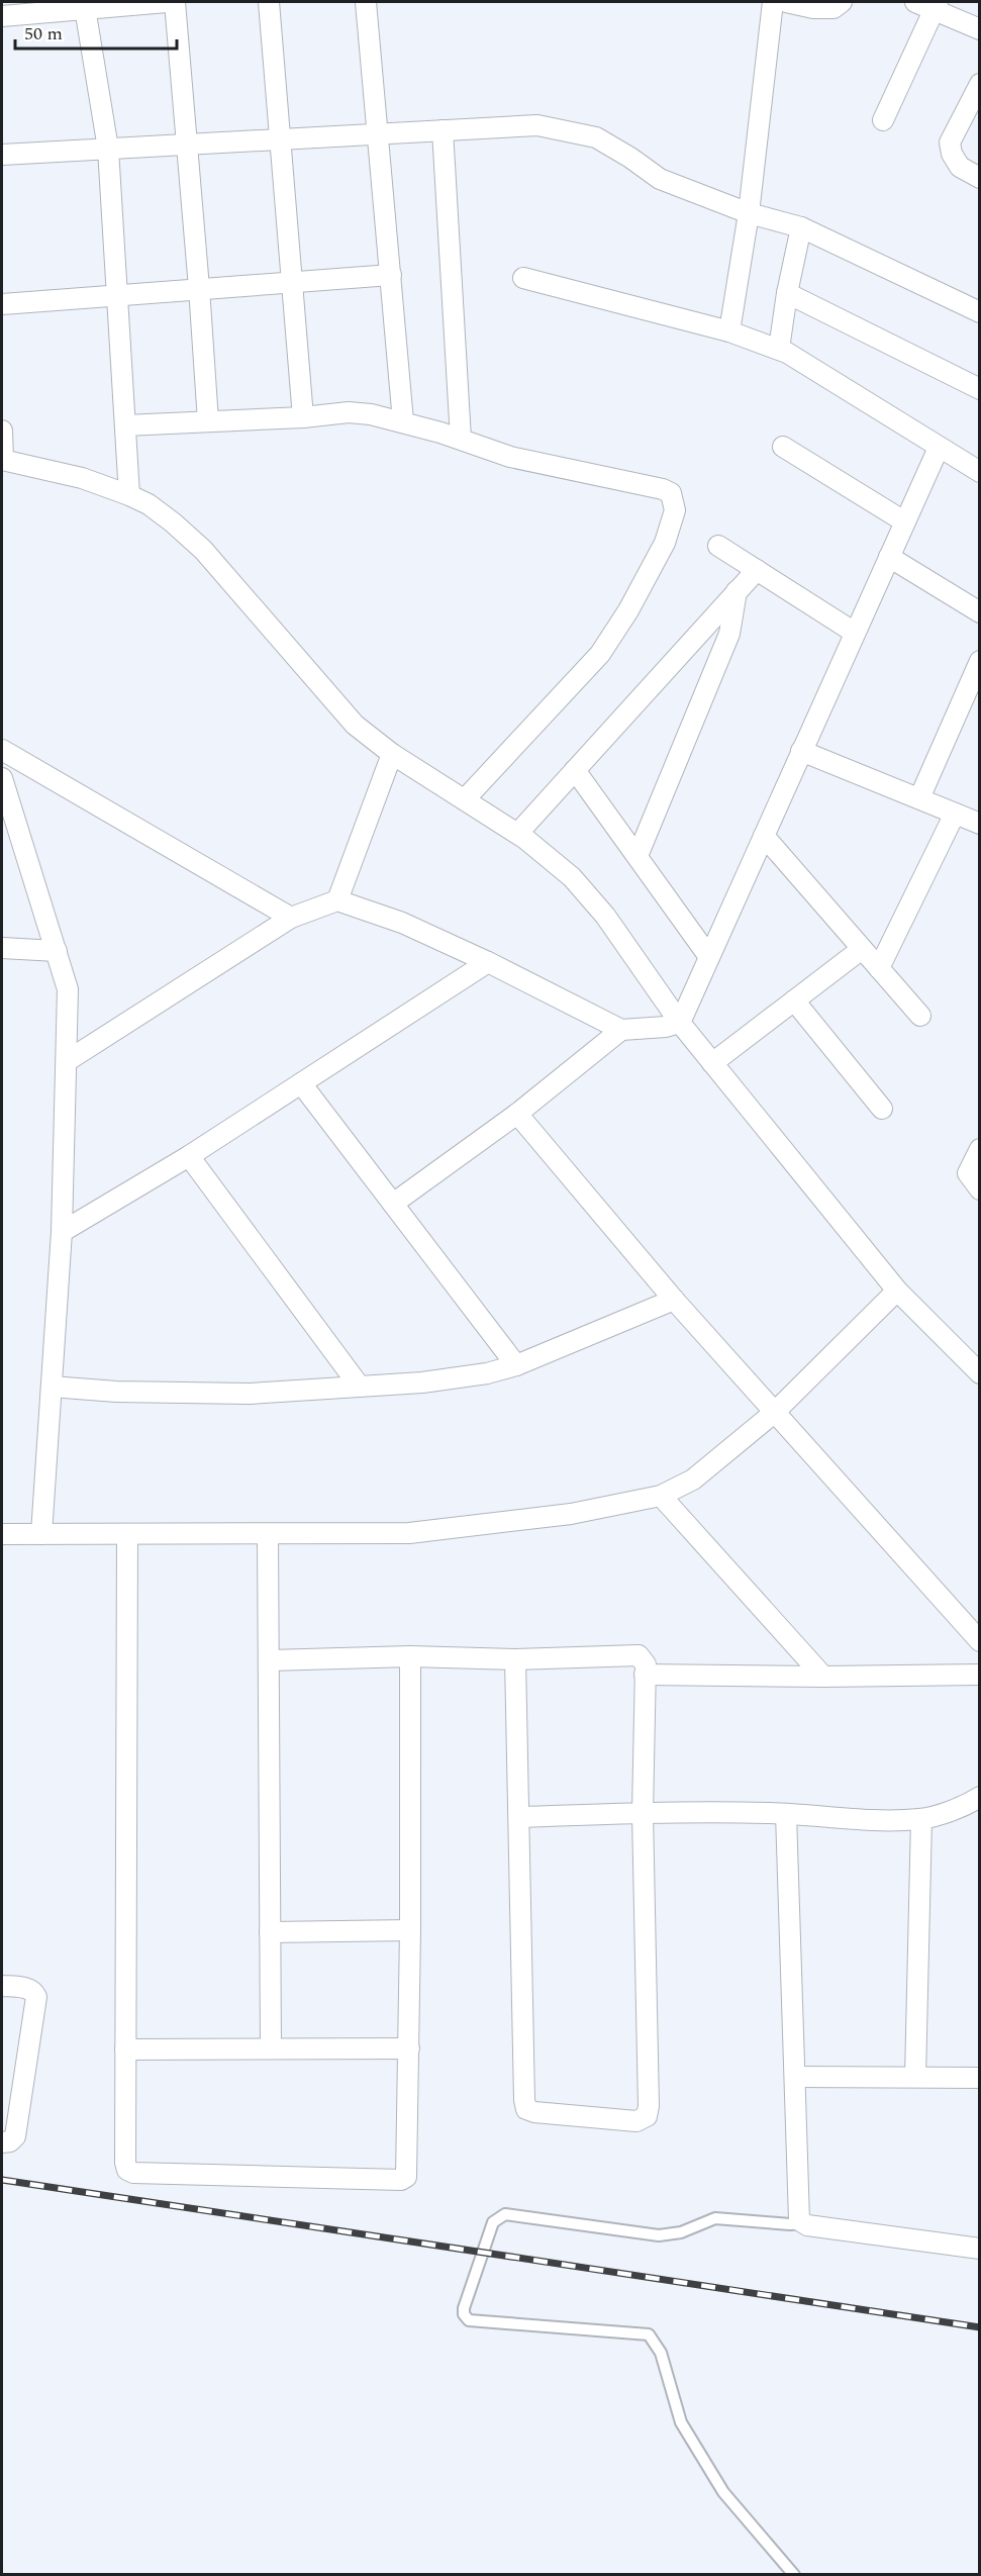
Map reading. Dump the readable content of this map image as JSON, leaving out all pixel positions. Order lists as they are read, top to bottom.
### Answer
{
  "scale_bar": "50 m"
}
